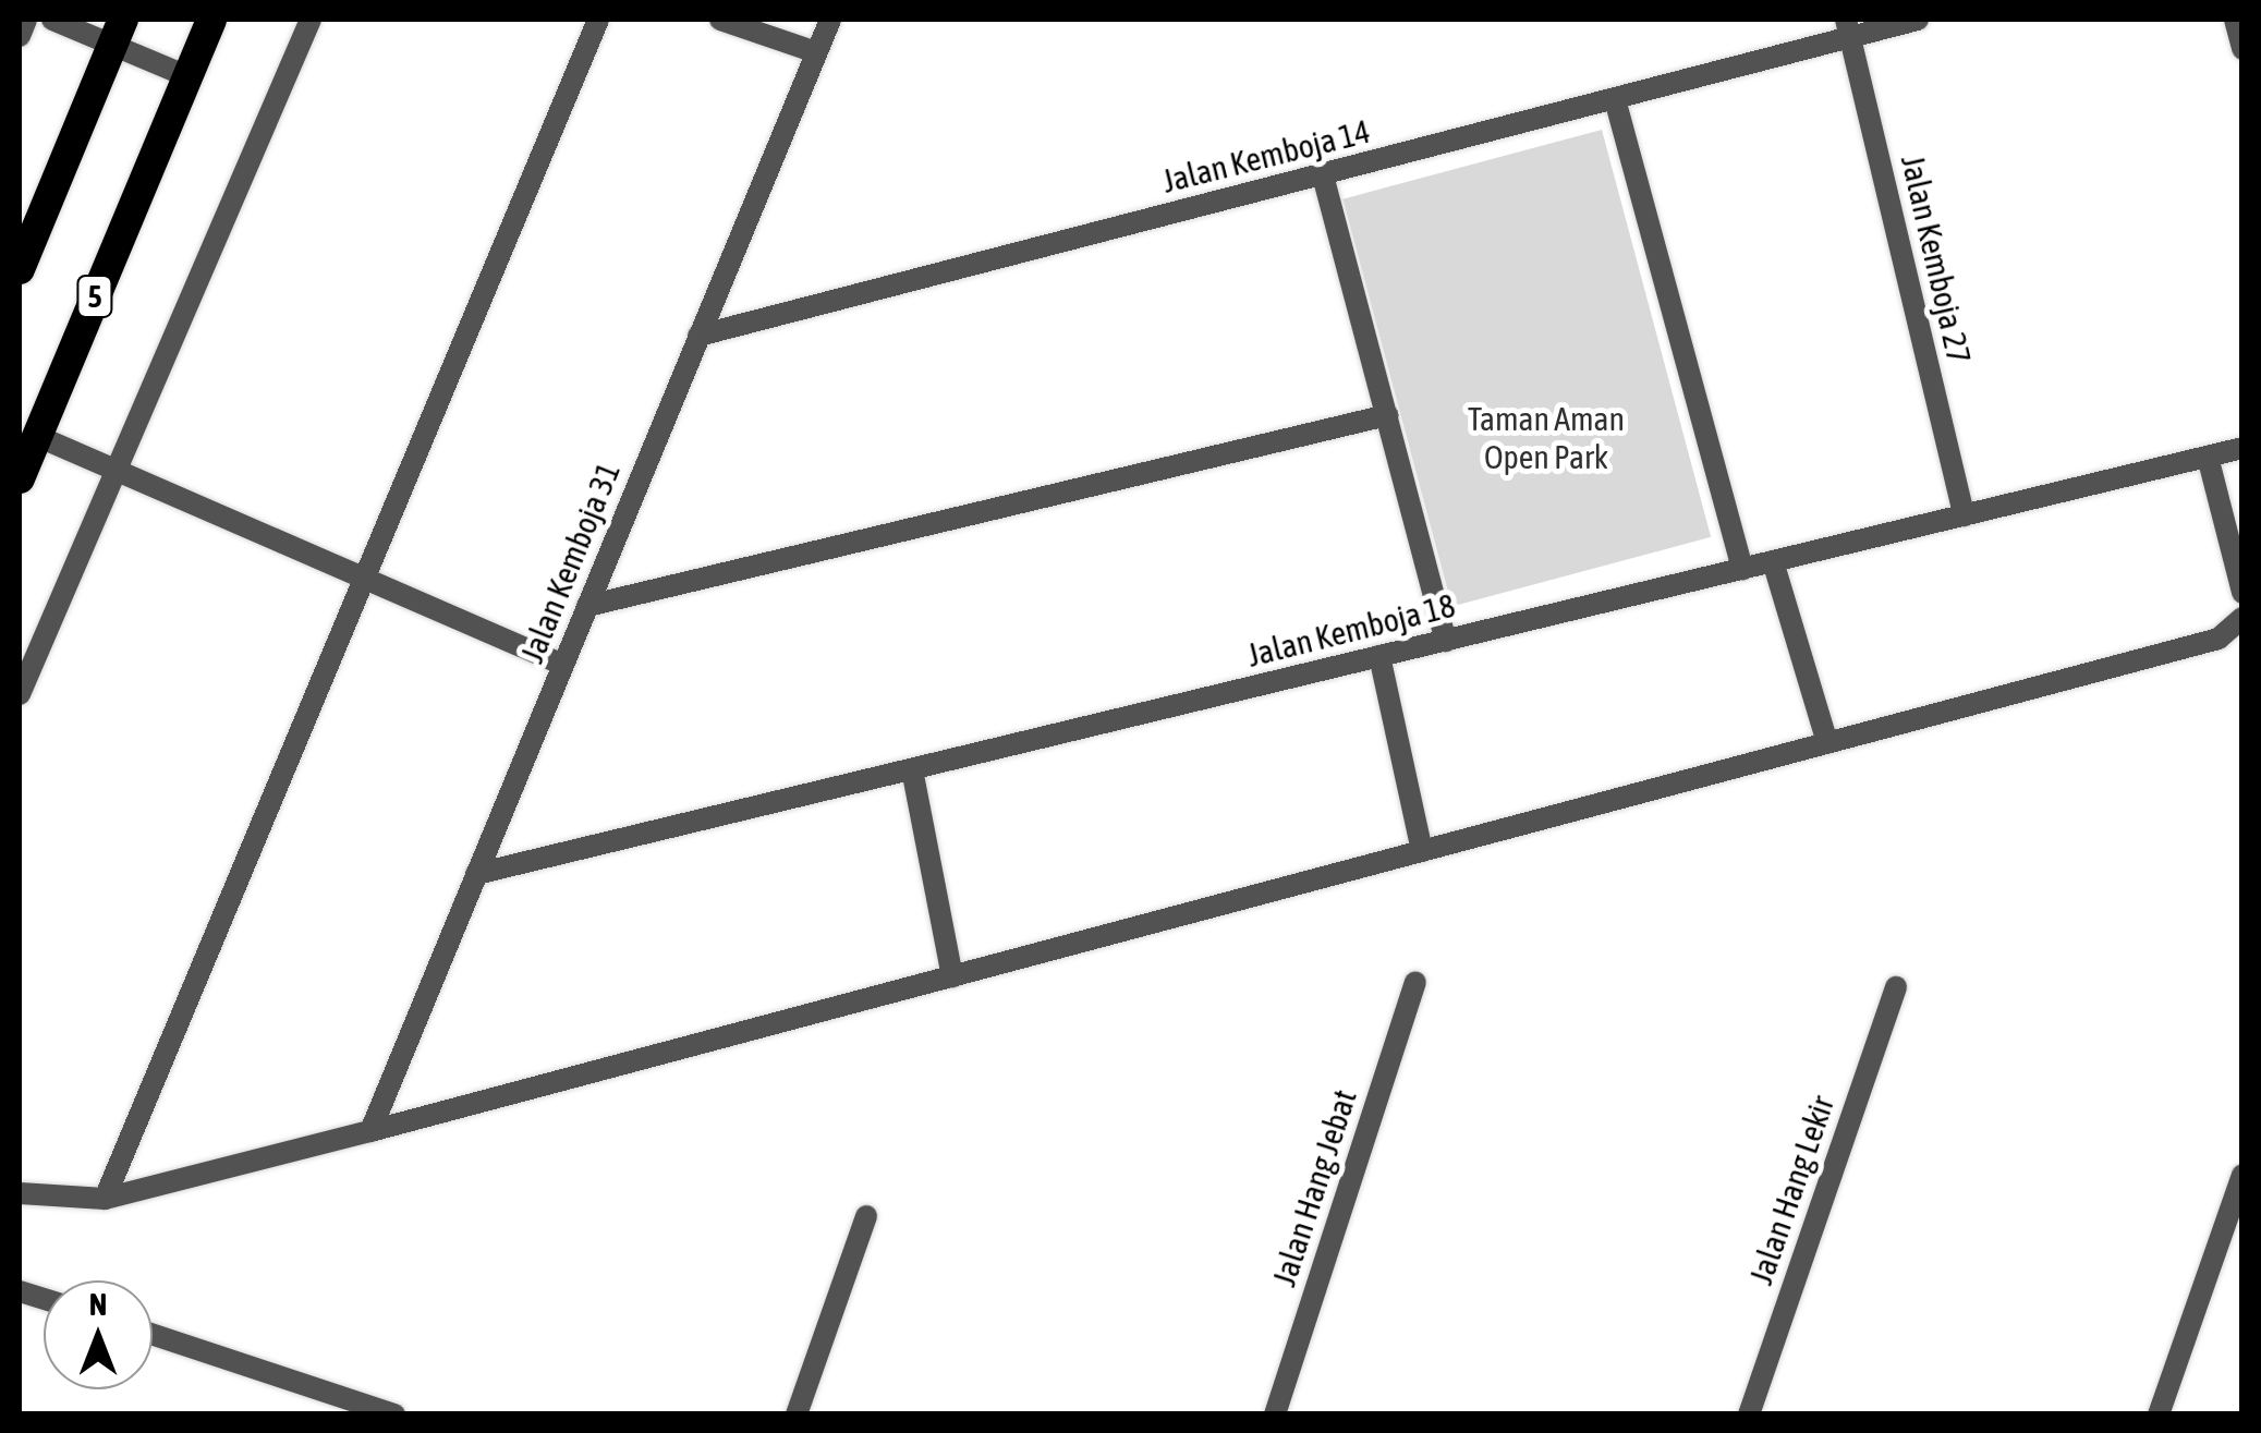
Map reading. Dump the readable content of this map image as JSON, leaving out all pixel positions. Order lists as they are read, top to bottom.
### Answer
{
  "streets": {
    "highway": ["5"],
    "street": [
      "Jalan Kemboja 14",
      "Jalan Kemboja 27",
      "Jalan Kemboja 31",
      "Jalan Kemboja 18",
      "Jalan Hang Jebat",
      "Jalan Hang Lekir"
    ]
  },
  "crossings": [
    ["Jalan Kemboja 14", "Jalan Kemboja 27"],
    ["Jalan Kemboja 14", "Jalan Kemboja 31"],
    ["Jalan Kemboja 27", "Jalan Kemboja 18"],
    ["Jalan Kemboja 31", "Jalan Kemboja 18"]
  ],
  "parks": ["Taman Aman Open Park"],
  "north": "top"
}
